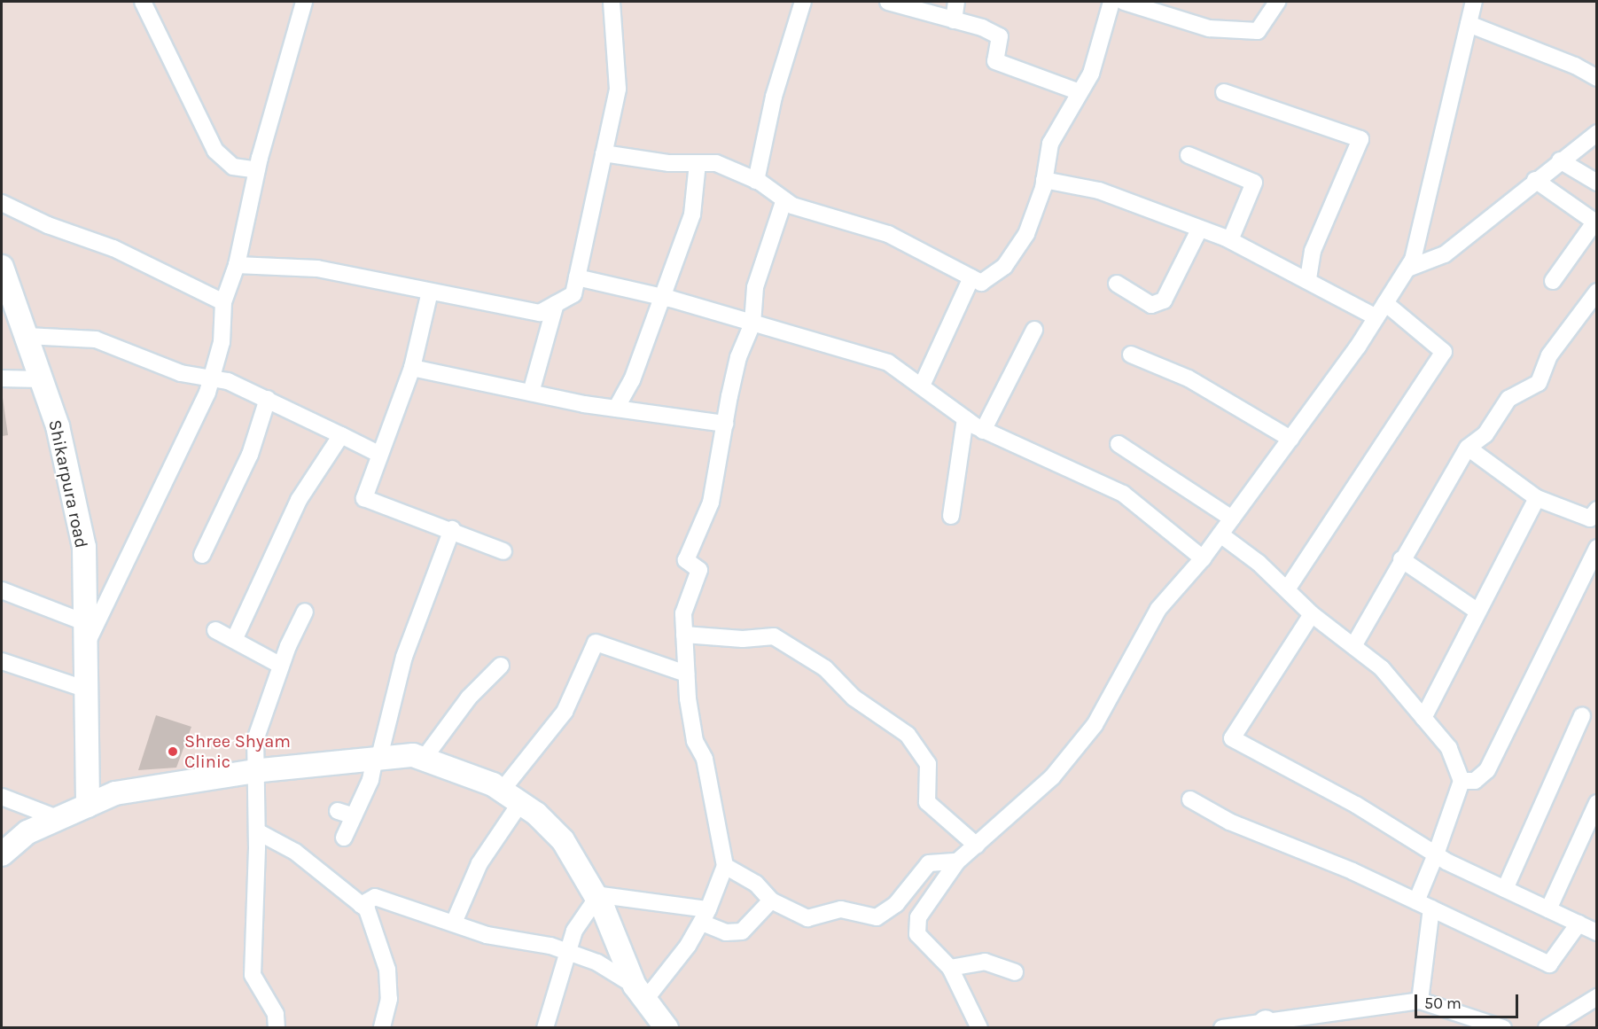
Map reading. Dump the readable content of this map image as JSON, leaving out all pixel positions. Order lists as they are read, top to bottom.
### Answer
{
  "streets": {
    "street": ["Shikarpura road"]
  },
  "places": ["Shree Shyam Clinic"],
  "scale_bar": "50 m"
}
